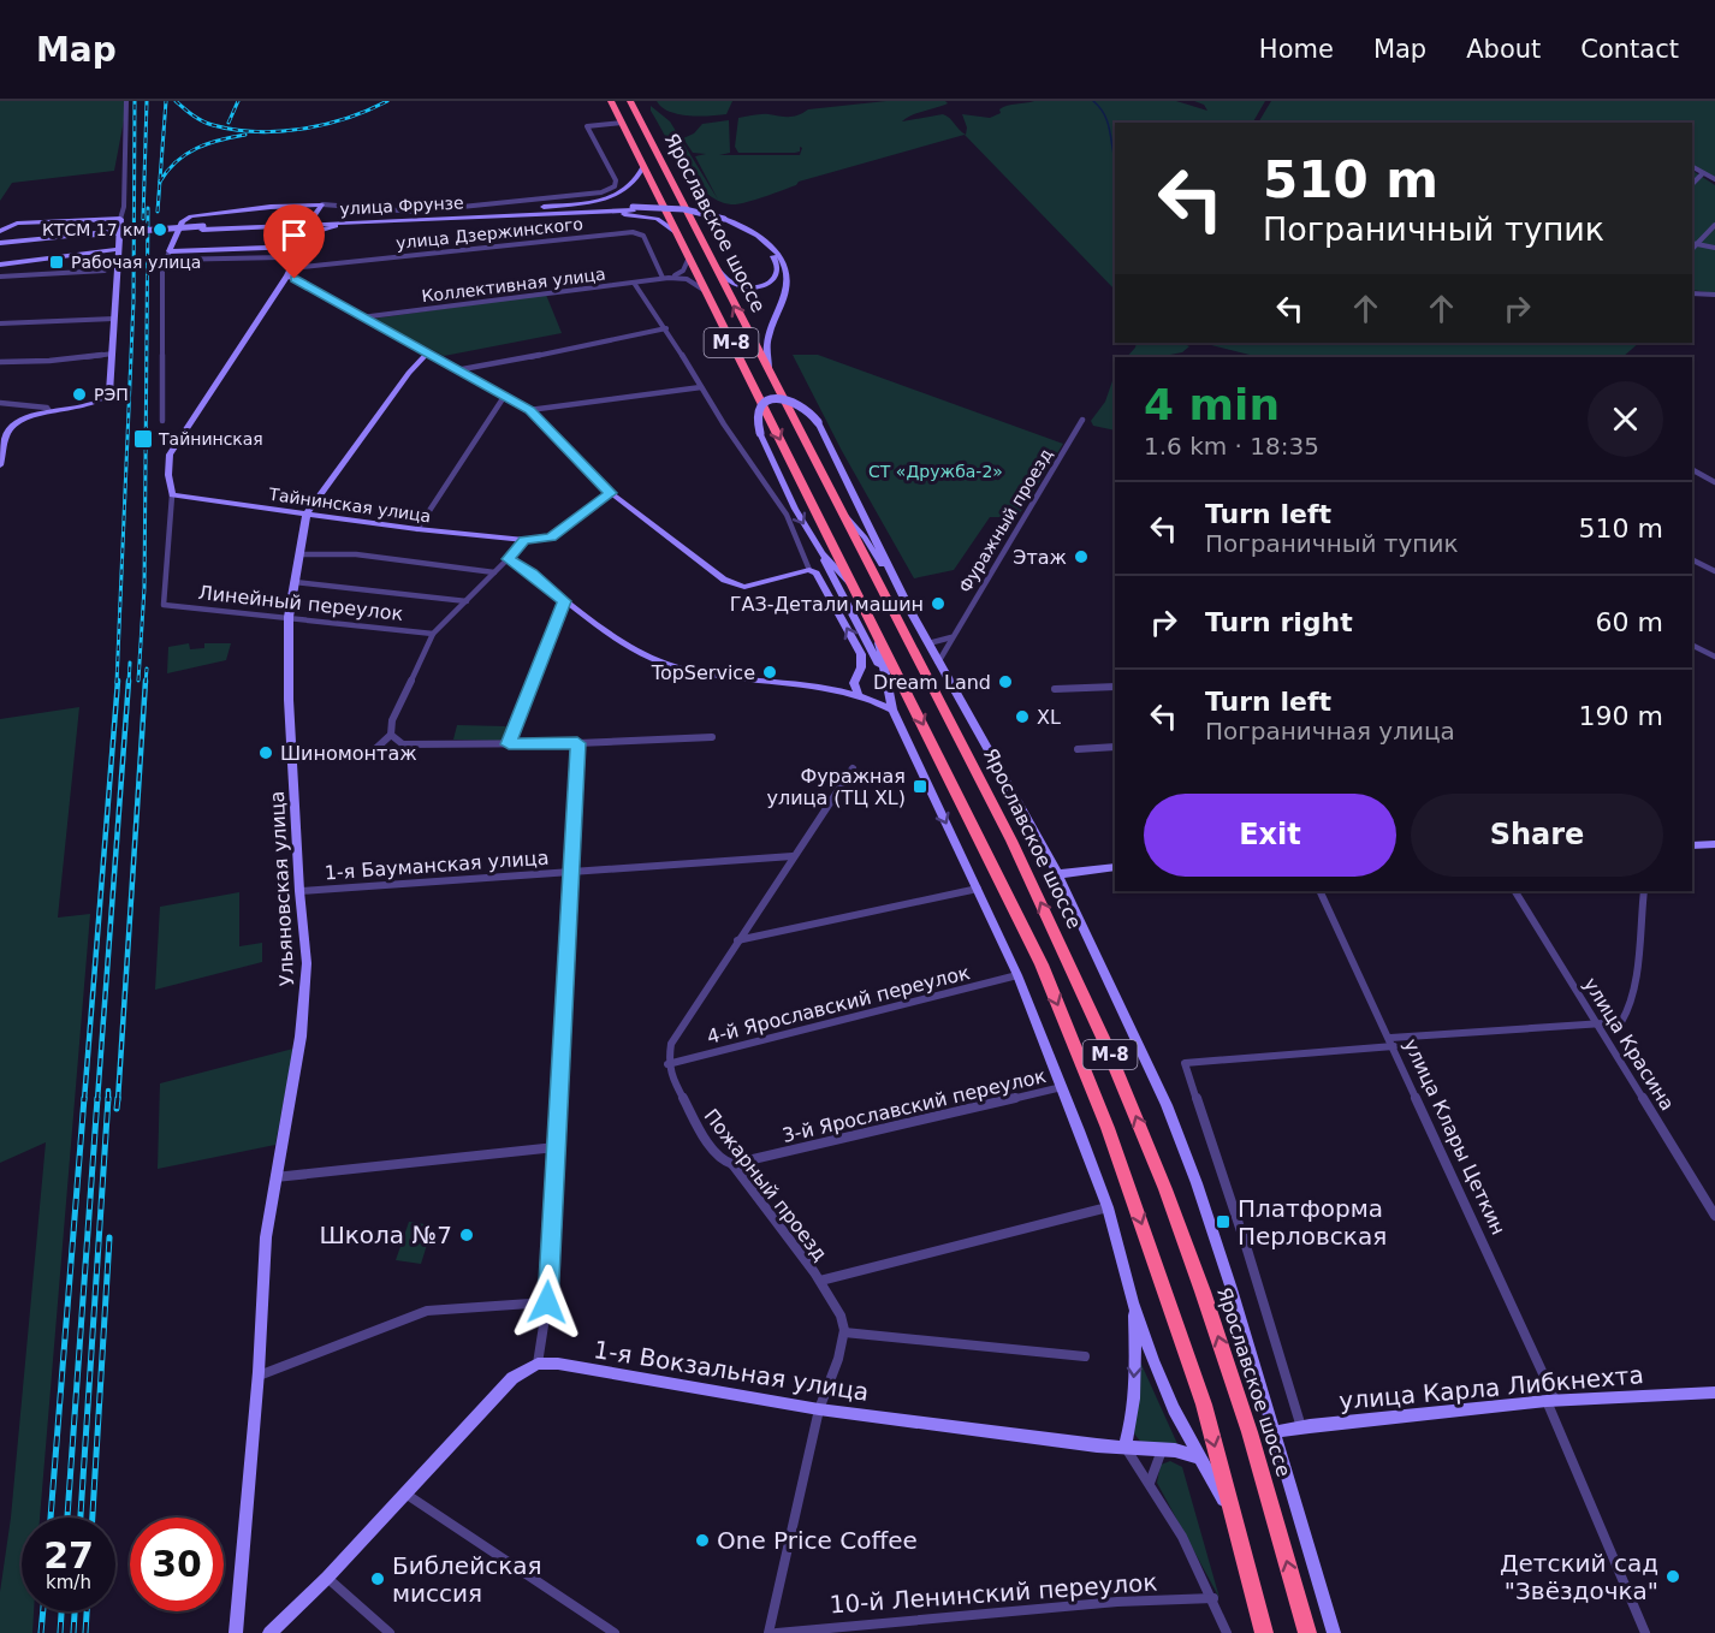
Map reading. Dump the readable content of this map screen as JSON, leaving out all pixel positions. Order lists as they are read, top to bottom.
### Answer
{
  "streets": {
    "highway": ["Ярославское шоссе", "М-8"],
    "street": [
      "улица Фрунзе",
      "улица Дзержинского",
      "Коллективная улица",
      "Тайнинская улица",
      "Фуражный проезд",
      "Линейный переулок",
      "1-я Бауманская улица",
      "Ульяновская улица",
      "4-й Ярославский переулок",
      "улица Красина",
      "3-й Ярославский переулок",
      "улица Клары Цеткин",
      "Пожарный проезд",
      "1-я Вокзальная улица",
      "улица Карла Либкнехта",
      "10-й Ленинский переулок"
    ]
  },
  "crossings": [
    ["Ярославское шоссе", "Коллективная улица"],
    ["улица Дзержинского", "Коллективная улица"],
    ["Тайнинская улица", "Линейный переулок"],
    ["Тайнинская улица", "Ульяновская улица"],
    ["Линейный переулок", "Ульяновская улица"],
    ["1-я Бауманская улица", "Ульяновская улица"],
    ["4-й Ярославский переулок", "Пожарный проезд"],
    ["3-й Ярославский переулок", "Пожарный проезд"],
    ["улица Клары Цеткин", "улица Карла Либкнехта"]
  ],
  "parks": ["СТ «Дружба-2»"],
  "places": {
    "other": [
      "КТСМ 17 км",
      "РЭП",
      "Этаж",
      "ГАЗ-Детали машин",
      "TopService",
      "Dream Land",
      "XL",
      "Шиномонтаж",
      "Школа №7",
      "One Price Coffee",
      "Детский сад \"Звёздочка\"",
      "Библейская миссия"
    ],
    "transit": [
      "Рабочая улица",
      "Тайнинская",
      "Фуражная улица (ТЦ XL)",
      "Платформа Перловская"
    ]
  },
  "page": {
    "header": "Map",
    "nav": [
      "Home",
      "Map",
      "About",
      "Contact"
    ],
    "turn": ["510 m", "Пограничный тупик"],
    "heading": ["4 min", "1.6 km · 18:35"],
    "list": [
      {
        "name": "Turn left",
        "note": "Пограничный тупик",
        "value": "510 m"
      },
      {
        "name": "Turn right",
        "value": "60 m"
      },
      {
        "name": "Turn left",
        "note": "Пограничная улица",
        "value": "190 m"
      }
    ],
    "buttons": ["Exit", "Share"],
    "speed": "27 km/h",
    "limit": "30"
  }
}
